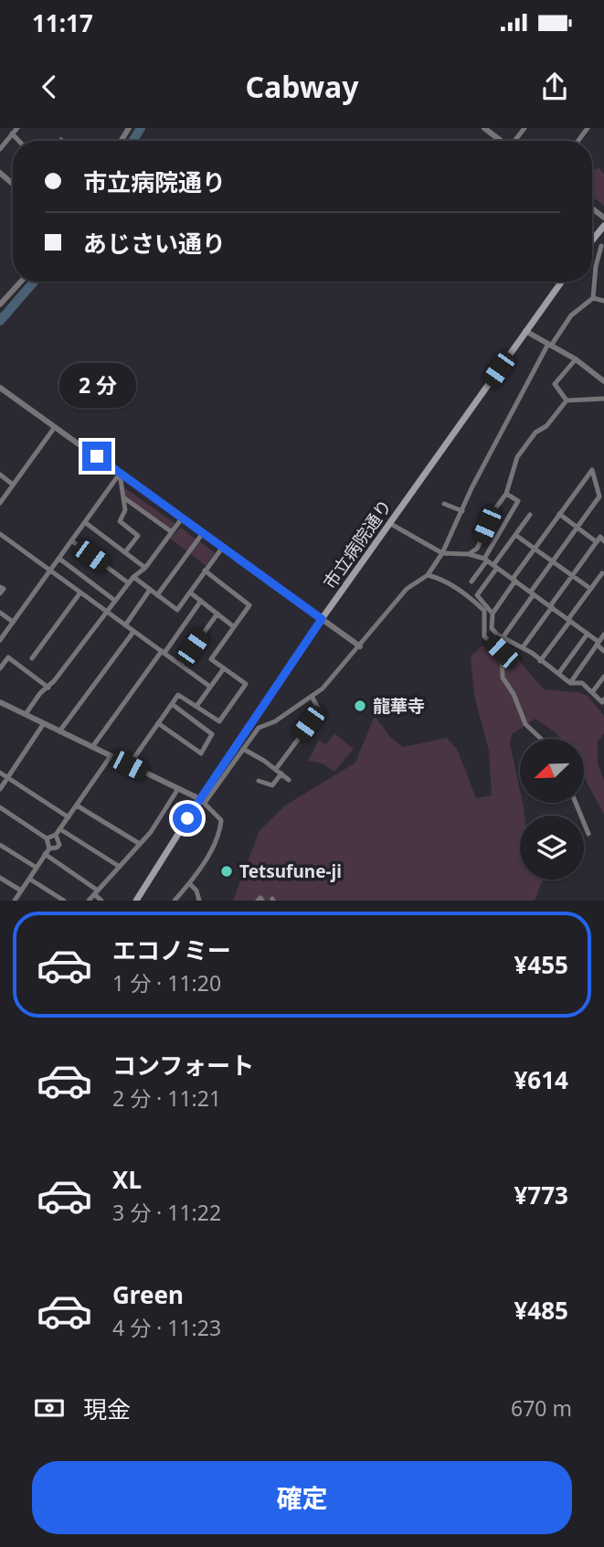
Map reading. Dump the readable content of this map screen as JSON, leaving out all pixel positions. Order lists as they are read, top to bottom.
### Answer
{
  "streets": {
    "main road": ["市立病院通り"]
  },
  "places": ["龍華寺", "Tetsufune-ji"],
  "north": "bottom left",
  "page": {
    "status": "11:17",
    "header": "Cabway",
    "banner": ["市立病院通り", "あじさい通り"],
    "bubble": "2 分",
    "list": [
      {
        "name": "エコノミー",
        "note": "1 分 · 11:20",
        "value": "¥455"
      },
      {
        "name": "コンフォート",
        "note": "2 分 · 11:21",
        "value": "¥614"
      },
      {
        "name": "XL",
        "note": "3 分 · 11:22",
        "value": "¥773"
      },
      {
        "name": "Green",
        "note": "4 分 · 11:23",
        "value": "¥485"
      }
    ],
    "pay": ["現金", "670 m"],
    "buttons": "確定"
  }
}
